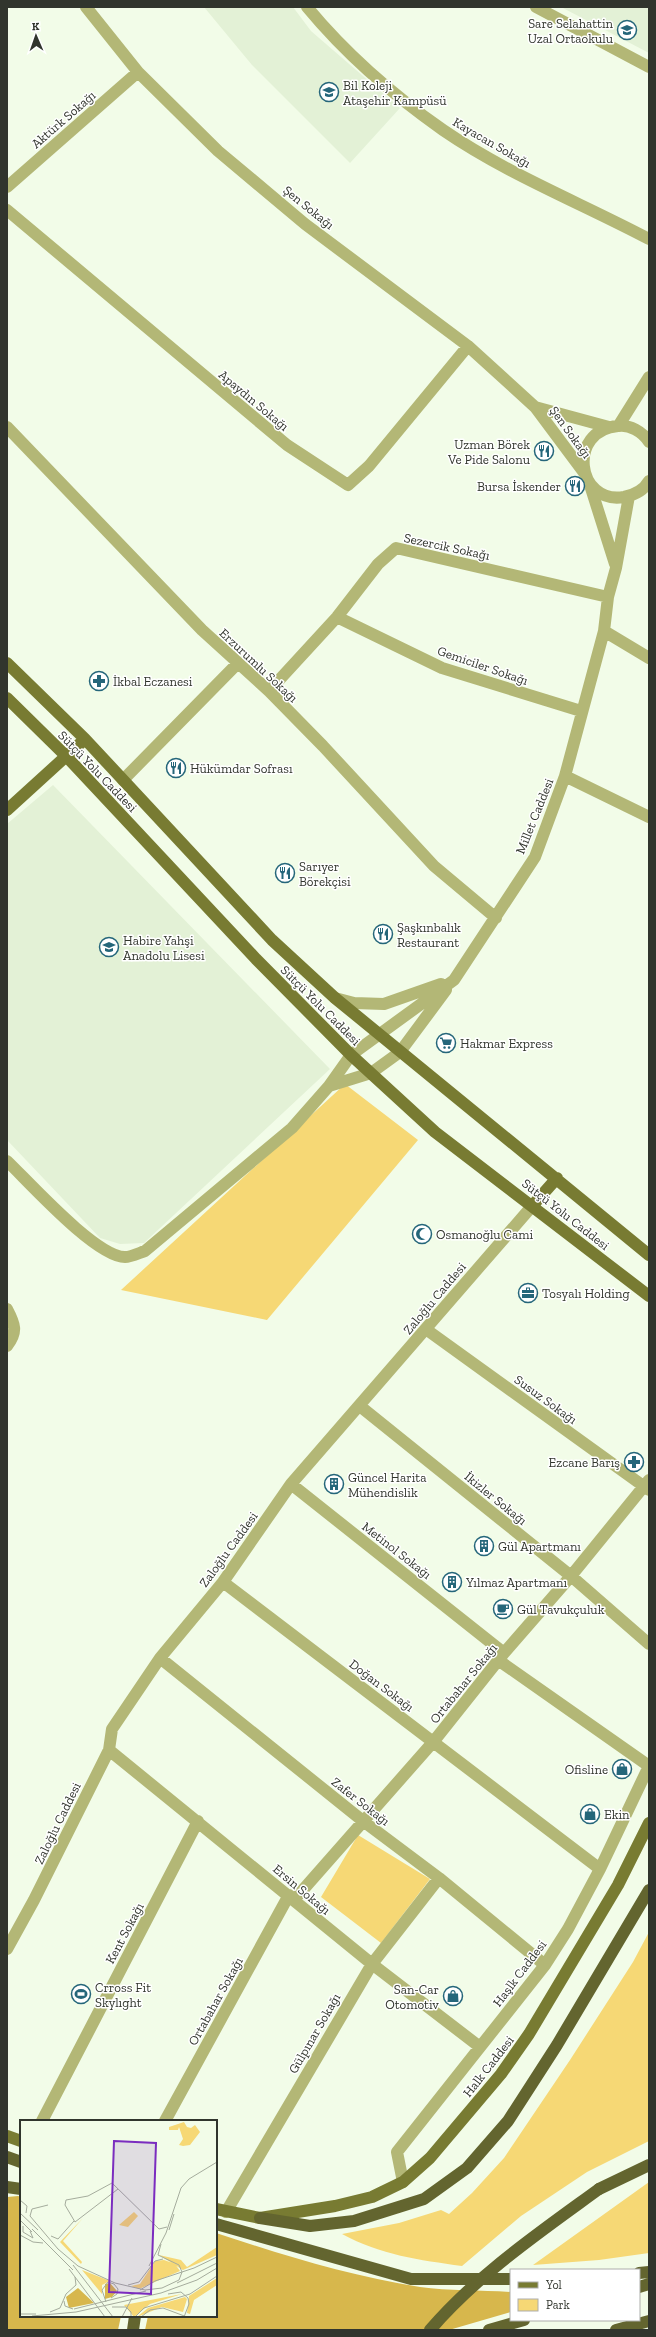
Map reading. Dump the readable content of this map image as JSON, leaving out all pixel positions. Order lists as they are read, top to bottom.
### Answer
{
  "streets": {
    "main road": ["Sütçü Yolu Caddesi", "Halk Caddesi"],
    "street": [
      "Aktürk Sokağı",
      "Kayacan Sokağı",
      "Şen Sokağı",
      "Apaydın Sokağı",
      "Sezercik Sokağı",
      "Erzurumlu Sokağı",
      "Gemiciler Sokağı",
      "Millet Caddesi",
      "Zaloğlu Caddesi",
      "Susuz Sokağı",
      "İkizler Sokağı",
      "Metinol Sokağı",
      "Ortabahar Sokağı",
      "Doğan Sokağı",
      "Zafer Sokağı",
      "Ersin Sokağı",
      "Kent Sokağı",
      "Haşlk Caddesi",
      "Gülpınar Sokağı"
    ]
  },
  "crossings": [
    ["Aktürk Sokağı", "Şen Sokağı"],
    ["Şen Sokağı", "Apaydın Sokağı"],
    ["Sezercik Sokağı", "Erzurumlu Sokağı"],
    ["Sezercik Sokağı", "Gemiciler Sokağı"],
    ["Sezercik Sokağı", "Millet Caddesi"],
    ["Erzurumlu Sokağı", "Millet Caddesi"],
    ["Gemiciler Sokağı", "Millet Caddesi"],
    ["Sütçü Yolu Caddesi", "Millet Caddesi"],
    ["Sütçü Yolu Caddesi", "Zaloğlu Caddesi"],
    ["Zaloğlu Caddesi", "Susuz Sokağı"],
    ["Zaloğlu Caddesi", "İkizler Sokağı"],
    ["Zaloğlu Caddesi", "Metinol Sokağı"],
    ["Zaloğlu Caddesi", "Doğan Sokağı"],
    ["Zaloğlu Caddesi", "Zafer Sokağı"],
    ["Zaloğlu Caddesi", "Ersin Sokağı"],
    ["Susuz Sokağı", "Ortabahar Sokağı"],
    ["İkizler Sokağı", "Ortabahar Sokağı"],
    ["Metinol Sokağı", "Ortabahar Sokağı"],
    ["Metinol Sokağı", "Haşlk Caddesi"],
    ["Ortabahar Sokağı", "Doğan Sokağı"],
    ["Ortabahar Sokağı", "Zafer Sokağı"],
    ["Ortabahar Sokağı", "Ersin Sokağı"],
    ["Doğan Sokağı", "Haşlk Caddesi"],
    ["Zafer Sokağı", "Haşlk Caddesi"],
    ["Zafer Sokağı", "Gülpınar Sokağı"],
    ["Ersin Sokağı", "Kent Sokağı"],
    ["Ersin Sokağı", "Haşlk Caddesi"],
    ["Ersin Sokağı", "Gülpınar Sokağı"],
    ["Haşlk Caddesi", "Halk Caddesi"],
    ["Gülpınar Sokağı", "Halk Caddesi"]
  ],
  "places": {
    "school or university": ["Sare Selahattin Uzal Ortaokulu", "Bil Koleji Ataşehir Kampüsü", "Habire Yahşi Anadolu Lisesi"],
    "restaurant": [
      "Uzman Börek Ve Pide Salonu",
      "Bursa İskender",
      "Hükümdar Sofrası",
      "Sarıyer Börekçisi",
      "Şaşkınbalık Restaurant"
    ],
    "pharmacy": ["İkbal Eczanesi", "Ezcane Barış"],
    "supermarket": ["Hakmar Express"],
    "mosque": ["Osmanoğlu Cami"],
    "office": ["Tosyalı Holding"],
    "building": ["Güncel Harita Mühendislik", "Gül Apartmanı", "Yılmaz Apartmanı"],
    "cafe": ["Gül Tavukçuluk"],
    "shop": ["Ofisline", "Ekin", "San-Car Otomotiv"],
    "sports": ["Crross Fit Skylıght"]
  },
  "legend": ["Yol", "Park"],
  "north": "top"
}
